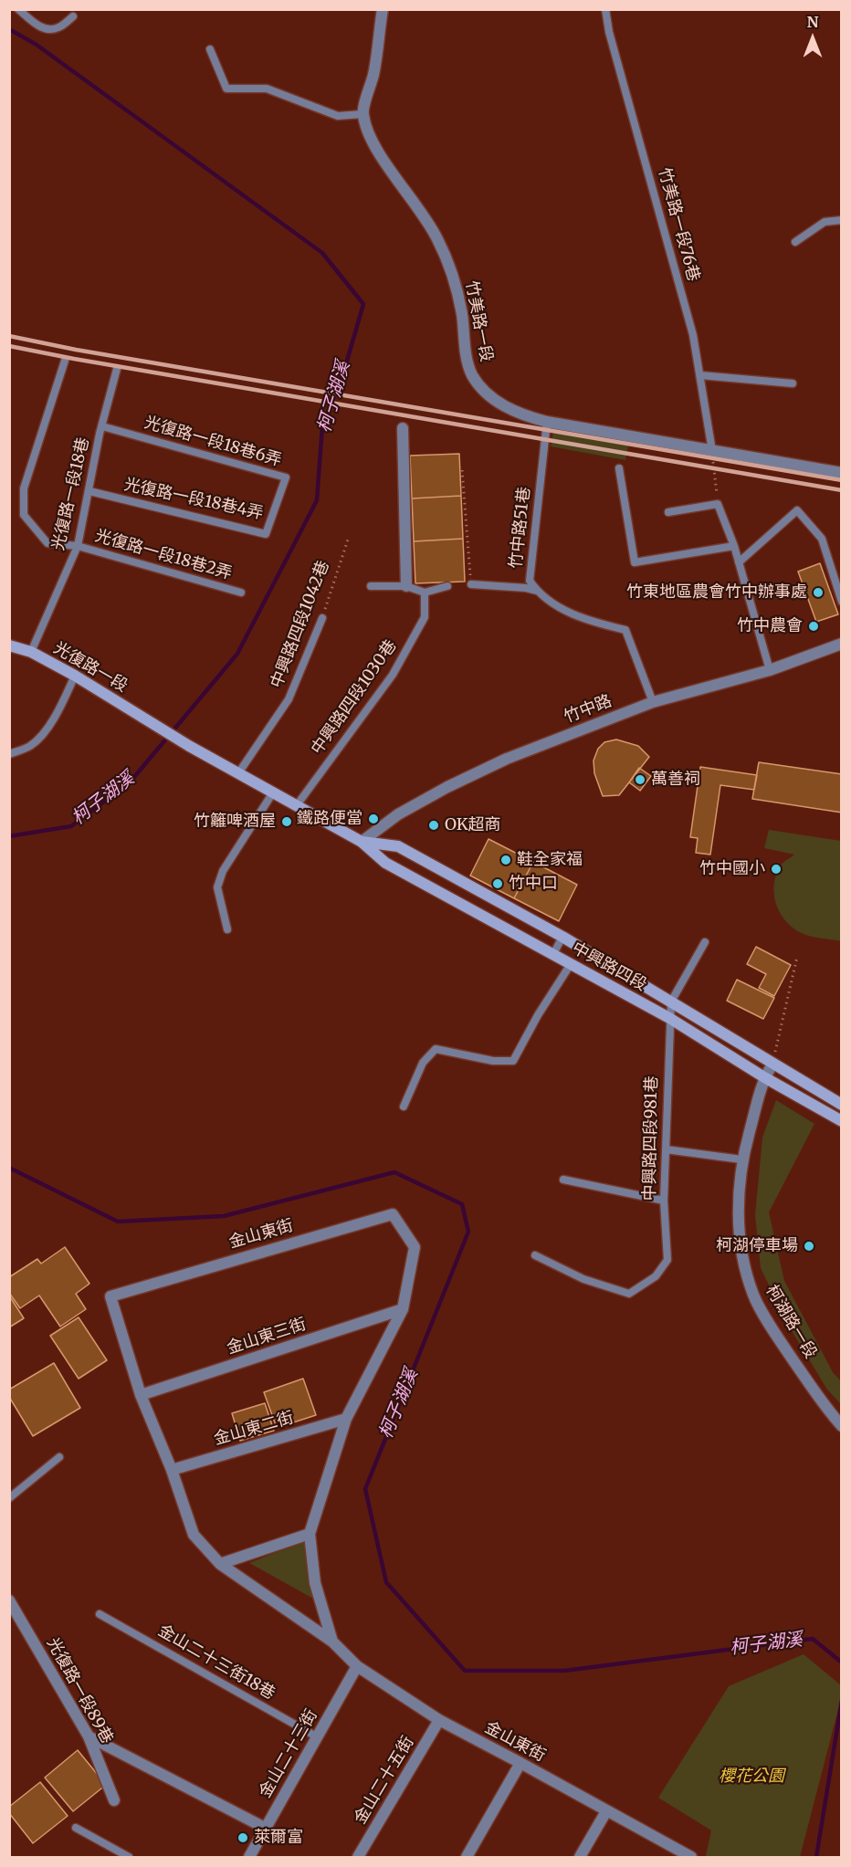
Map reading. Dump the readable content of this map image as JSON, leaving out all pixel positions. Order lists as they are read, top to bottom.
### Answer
{
  "streets": {
    "main road": ["光復路一段", "中興路四段"],
    "street": [
      "竹美路一段",
      "竹中路",
      "金山東街",
      "柯湖路一段",
      "金山東三街",
      "金山東二街",
      "光復路一段89巷",
      "金山二十三街",
      "金山二十五街"
    ],
    "lane": [
      "竹美路一段76巷",
      "光復路一段18巷6弄",
      "光復路一段18巷",
      "光復路一段18巷4弄",
      "竹中路51巷",
      "光復路一段18巷2弄",
      "中興路四段1042巷",
      "中興路四段1030巷",
      "中興路四段981巷",
      "金山二十三街18巷"
    ]
  },
  "crossings": [
    ["竹美路一段76巷", "竹美路一段"],
    ["竹美路一段", "竹中路51巷"],
    ["光復路一段18巷6弄", "光復路一段18巷"],
    ["光復路一段18巷6弄", "光復路一段18巷4弄"],
    ["光復路一段18巷", "光復路一段18巷4弄"],
    ["光復路一段18巷", "光復路一段18巷2弄"],
    ["光復路一段18巷", "光復路一段"],
    ["竹中路51巷", "竹中路"],
    ["中興路四段1042巷", "中興路四段"],
    ["光復路一段", "中興路四段"],
    ["中興路四段1030巷", "中興路四段"],
    ["竹中路", "中興路四段"],
    ["中興路四段", "中興路四段981巷"],
    ["中興路四段", "柯湖路一段"],
    ["金山東街", "金山東三街"],
    ["金山東街", "金山東二街"],
    ["金山東街", "金山二十三街"],
    ["金山東街", "金山二十五街"],
    ["金山二十三街18巷", "金山二十三街"]
  ],
  "water": ["柯子湖溪"],
  "parks": ["櫻花公園"],
  "places": [
    "竹東地區農會竹中辦事處",
    "竹中農會",
    "萬善祠",
    "鐵路便當",
    "竹籬啤酒屋",
    "OK超商",
    "鞋全家福",
    "竹中國小",
    "竹中口",
    "柯湖停車場",
    "萊爾富"
  ],
  "north": "top"
}
